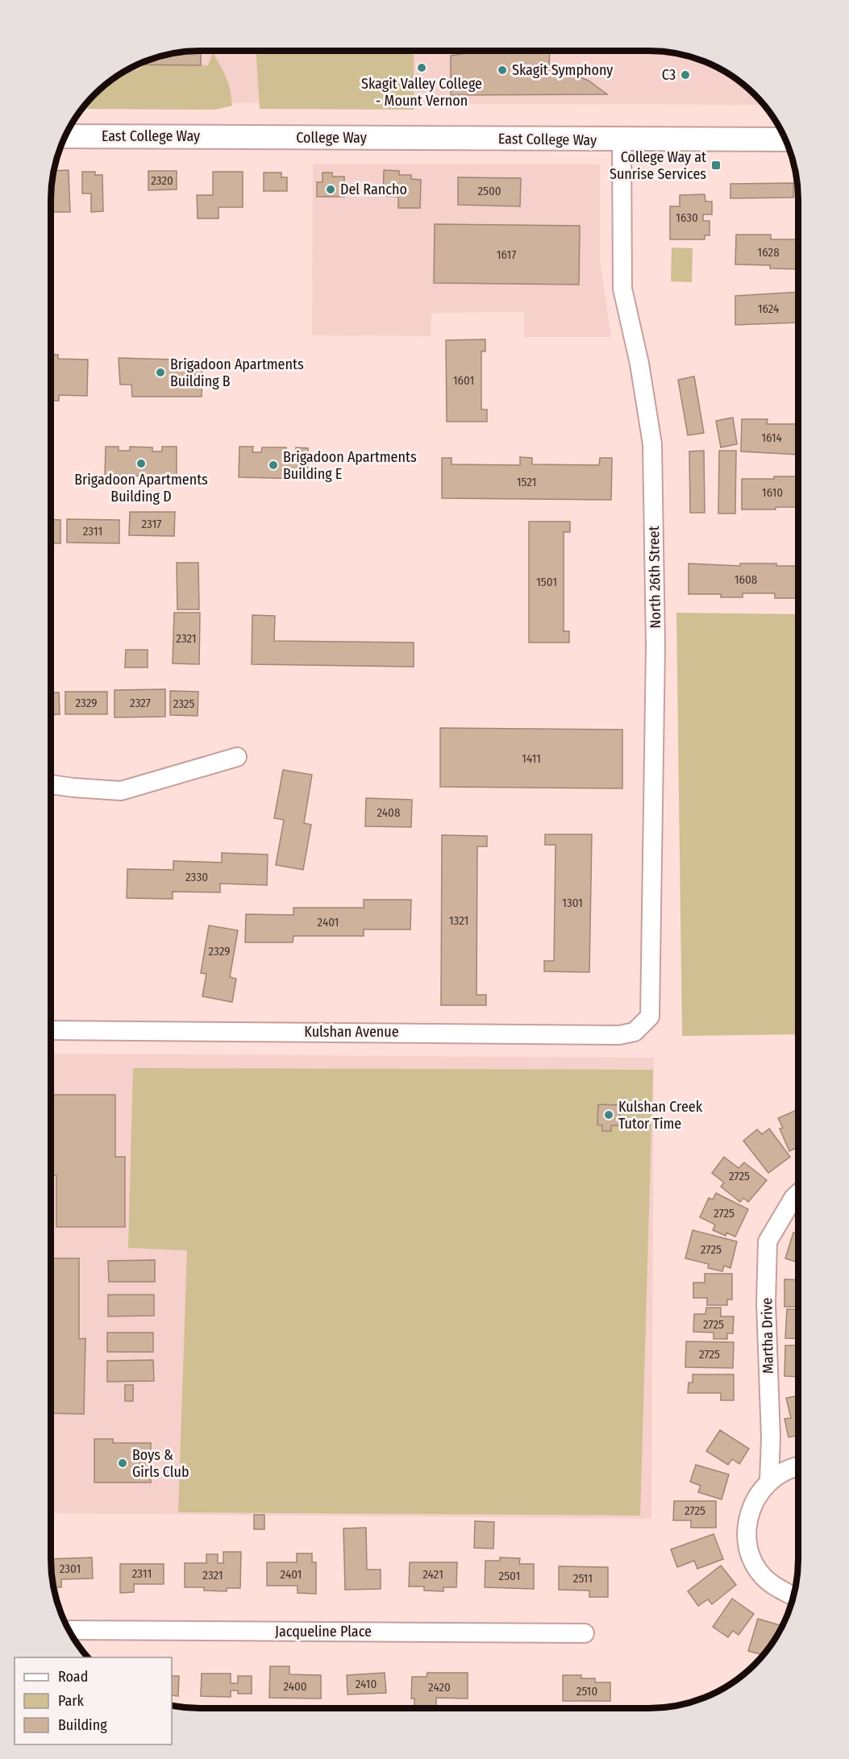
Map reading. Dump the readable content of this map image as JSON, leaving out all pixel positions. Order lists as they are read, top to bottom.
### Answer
{
  "streets": {
    "main road": ["East College Way", "College Way"],
    "street": [
      "North 26th Street",
      "Kulshan Avenue",
      "Martha Drive",
      "Jacqueline Place"
    ]
  },
  "crossings": [
    ["East College Way", "College Way"],
    ["East College Way", "North 26th Street"],
    ["North 26th Street", "Kulshan Avenue"]
  ],
  "places": {
    "other": [
      "Skagit Valley College - Mount Vernon",
      "Skagit Symphony",
      "C3",
      "Del Rancho",
      "Brigadoon Apartments Building B",
      "Brigadoon Apartments Building D",
      "Brigadoon Apartments Building E",
      "Kulshan Creek Tutor Time",
      "Boys & Girls Club"
    ],
    "transit": ["College Way at Sunrise Services"]
  },
  "house_numbers": [
    "2320",
    "2500",
    "1630",
    "1628",
    "1617",
    "1624",
    "1601",
    "1614",
    "1521",
    "1610",
    "2317",
    "2311",
    "1608",
    "1501",
    "2321",
    "2329",
    "2327",
    "2325",
    "1411",
    "2408",
    "2330",
    "1301",
    "1321",
    "2401",
    "2329",
    "2725",
    "2725",
    "2725",
    "2725",
    "2725",
    "2725",
    "2301",
    "2311",
    "2401",
    "2421",
    "2321",
    "2501",
    "2511",
    "2410",
    "2400",
    "2420",
    "2510"
  ],
  "legend": ["Road", "Park", "Building"]
}
